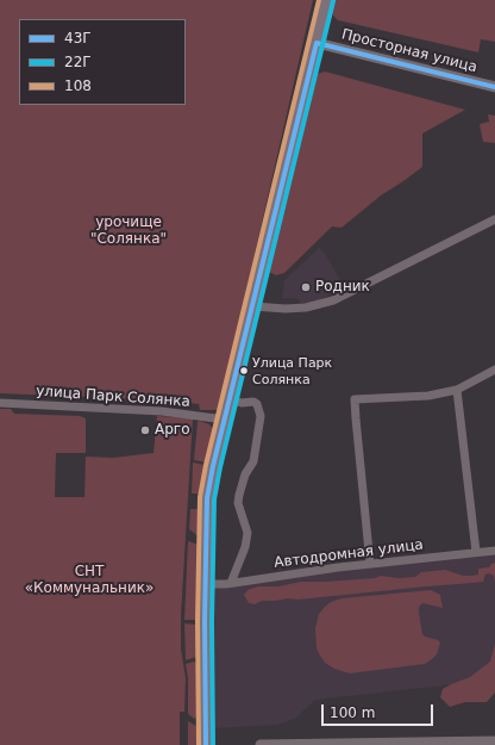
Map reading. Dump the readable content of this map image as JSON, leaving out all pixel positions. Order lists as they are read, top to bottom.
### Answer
{
  "streets": {
    "main road": ["Просторная улица"],
    "street": ["улица Парк Солянка", "Автодромная улица"]
  },
  "parks": ["урочище \"Солянка\"", "СНТ «Коммунальник»"],
  "places": ["Родник", "Улица Парк Солянка", "Арго"],
  "lines": ["transit line 108", "transit line 22Г", "transit line 43Г"],
  "legend": ["43Г", "22Г", "108"],
  "scale_bar": "100 m"
}
